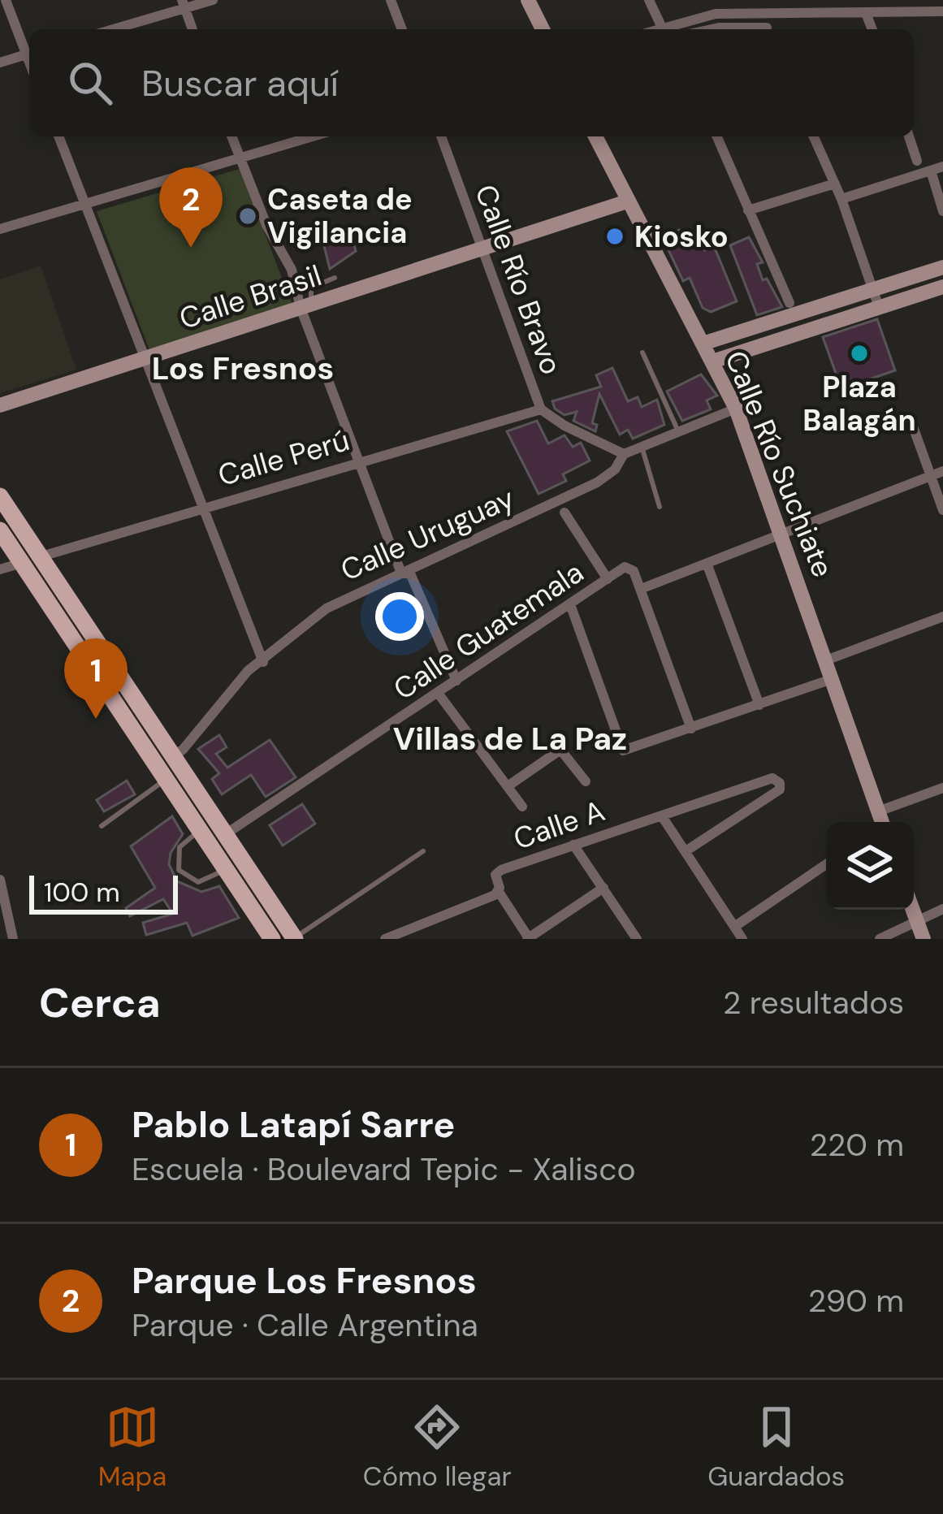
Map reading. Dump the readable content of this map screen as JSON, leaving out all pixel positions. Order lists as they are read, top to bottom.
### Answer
{
  "streets": {
    "main road": ["Calle Brasil", "Calle Río Suchiate"],
    "street": [
      "Calle Río Bravo",
      "Calle Perú",
      "Calle Uruguay",
      "Calle Guatemala",
      "Calle A"
    ]
  },
  "crossings": [
    ["Calle Río Bravo", "Calle Brasil"],
    ["Calle Río Bravo", "Calle Perú"],
    ["Calle Río Bravo", "Calle Uruguay"],
    ["Calle Brasil", "Calle Río Suchiate"],
    ["Calle Río Suchiate", "Calle Uruguay"]
  ],
  "districts": ["Los Fresnos", "Villas de La Paz"],
  "places": ["Caseta de Vigilancia", "Kiosko", "Plaza Balagán"],
  "scale_bar": "100 m",
  "page": {
    "search": "Buscar aquí",
    "pins": ["2", "1"],
    "scale": "100 m",
    "heading": ["Cerca", "2 resultados"],
    "list": [
      {
        "mark": "1",
        "name": "Pablo Latapí Sarre",
        "note": "Escuela · Boulevard Tepic - Xalisco",
        "value": "220 m"
      },
      {
        "mark": "2",
        "name": "Parque Los Fresnos",
        "note": "Parque · Calle Argentina",
        "value": "290 m"
      }
    ],
    "nav": ["Mapa", "Cómo llegar", "Guardados"]
  }
}
